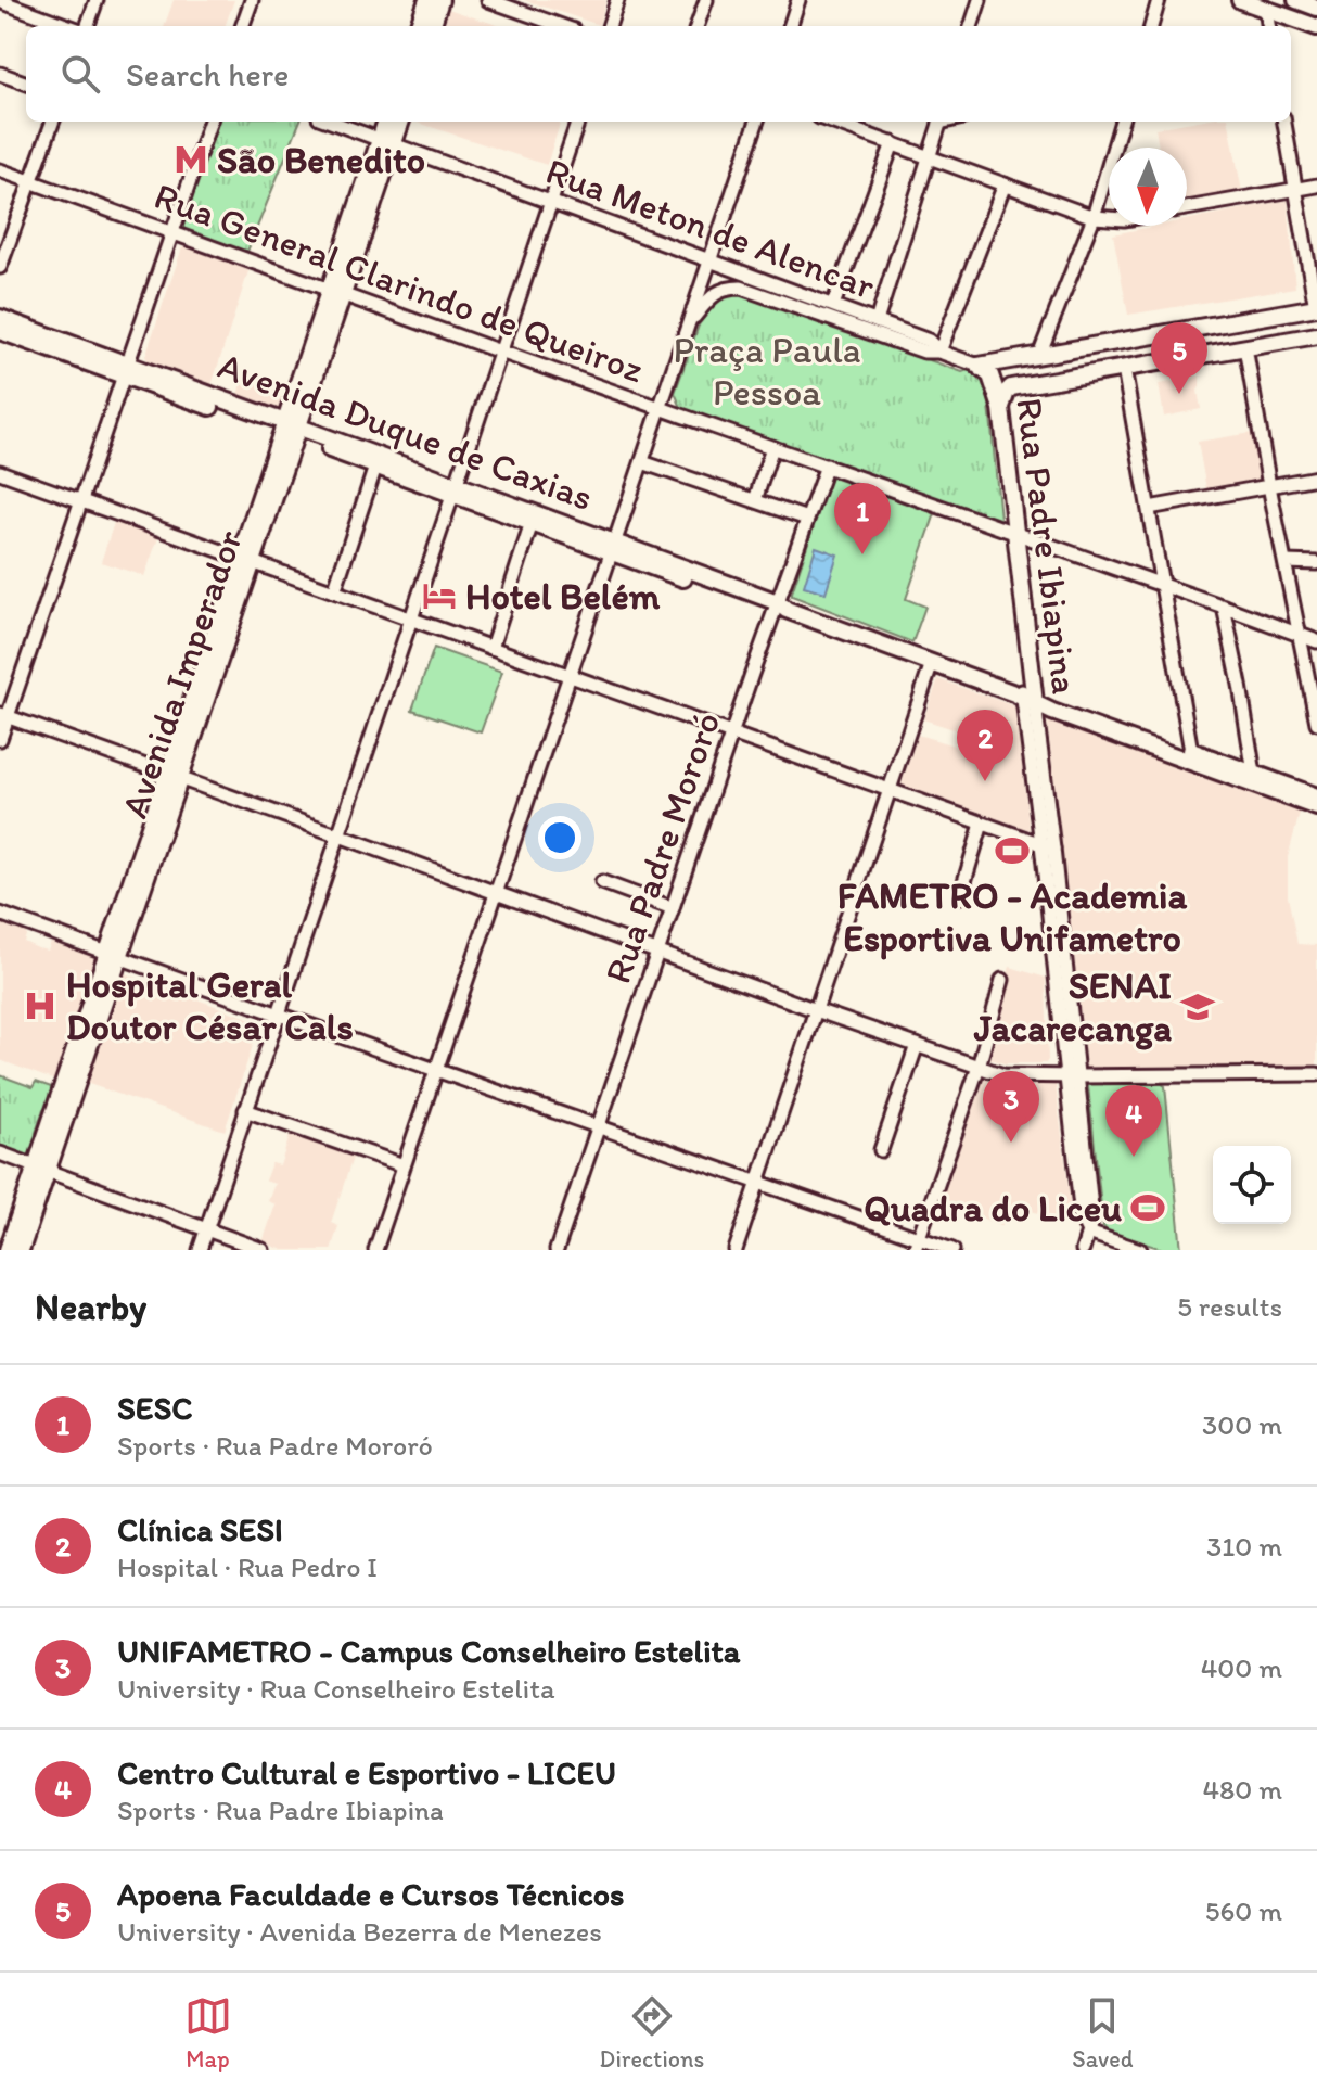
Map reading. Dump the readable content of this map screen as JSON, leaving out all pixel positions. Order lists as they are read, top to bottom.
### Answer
{
  "streets": {
    "main road": ["Avenida Duque de Caxias", "Rua Padre Ibiapina", "Avenida Imperador"],
    "street": ["Rua Meton de Alencar", "Rua General Clarindo de Queiroz", "Rua Padre Mororó"]
  },
  "crossings": [
    ["Rua Meton de Alencar", "Rua Padre Ibiapina"],
    ["Rua Meton de Alencar", "Avenida Imperador"],
    ["Rua General Clarindo de Queiroz", "Rua Padre Ibiapina"],
    ["Rua General Clarindo de Queiroz", "Avenida Imperador"],
    ["Rua General Clarindo de Queiroz", "Rua Padre Mororó"],
    ["Avenida Duque de Caxias", "Rua Padre Ibiapina"],
    ["Avenida Duque de Caxias", "Avenida Imperador"],
    ["Avenida Duque de Caxias", "Rua Padre Mororó"]
  ],
  "parks": ["Praça Paula Pessoa"],
  "places": {
    "metro station": ["São Benedito"],
    "hotel": ["Hotel Belém"],
    "sports": ["FAMETRO - Academia Esportiva Unifametro", "Quadra do Liceu"],
    "hospital": ["Hospital Geral Doutor César Cals"],
    "school or university": ["SENAI Jacarecanga"]
  },
  "north": "bottom",
  "page": {
    "search": "Search here",
    "pins": [
      "5",
      "1",
      "2",
      "3",
      "4"
    ],
    "heading": ["Nearby", "5 results"],
    "list": [
      {
        "mark": "1",
        "name": "SESC",
        "note": "Sports · Rua Padre Mororó",
        "value": "300 m"
      },
      {
        "mark": "2",
        "name": "Clínica SESI",
        "note": "Hospital · Rua Pedro I",
        "value": "310 m"
      },
      {
        "mark": "3",
        "name": "UNIFAMETRO - Campus Conselheiro Estelita",
        "note": "University · Rua Conselheiro Estelita",
        "value": "400 m"
      },
      {
        "mark": "4",
        "name": "Centro Cultural e Esportivo - LICEU",
        "note": "Sports · Rua Padre Ibiapina",
        "value": "480 m"
      },
      {
        "mark": "5",
        "name": "Apoena Faculdade e Cursos Técnicos",
        "note": "University · Avenida Bezerra de Menezes",
        "value": "560 m"
      }
    ],
    "nav": ["Map", "Directions", "Saved"]
  }
}
